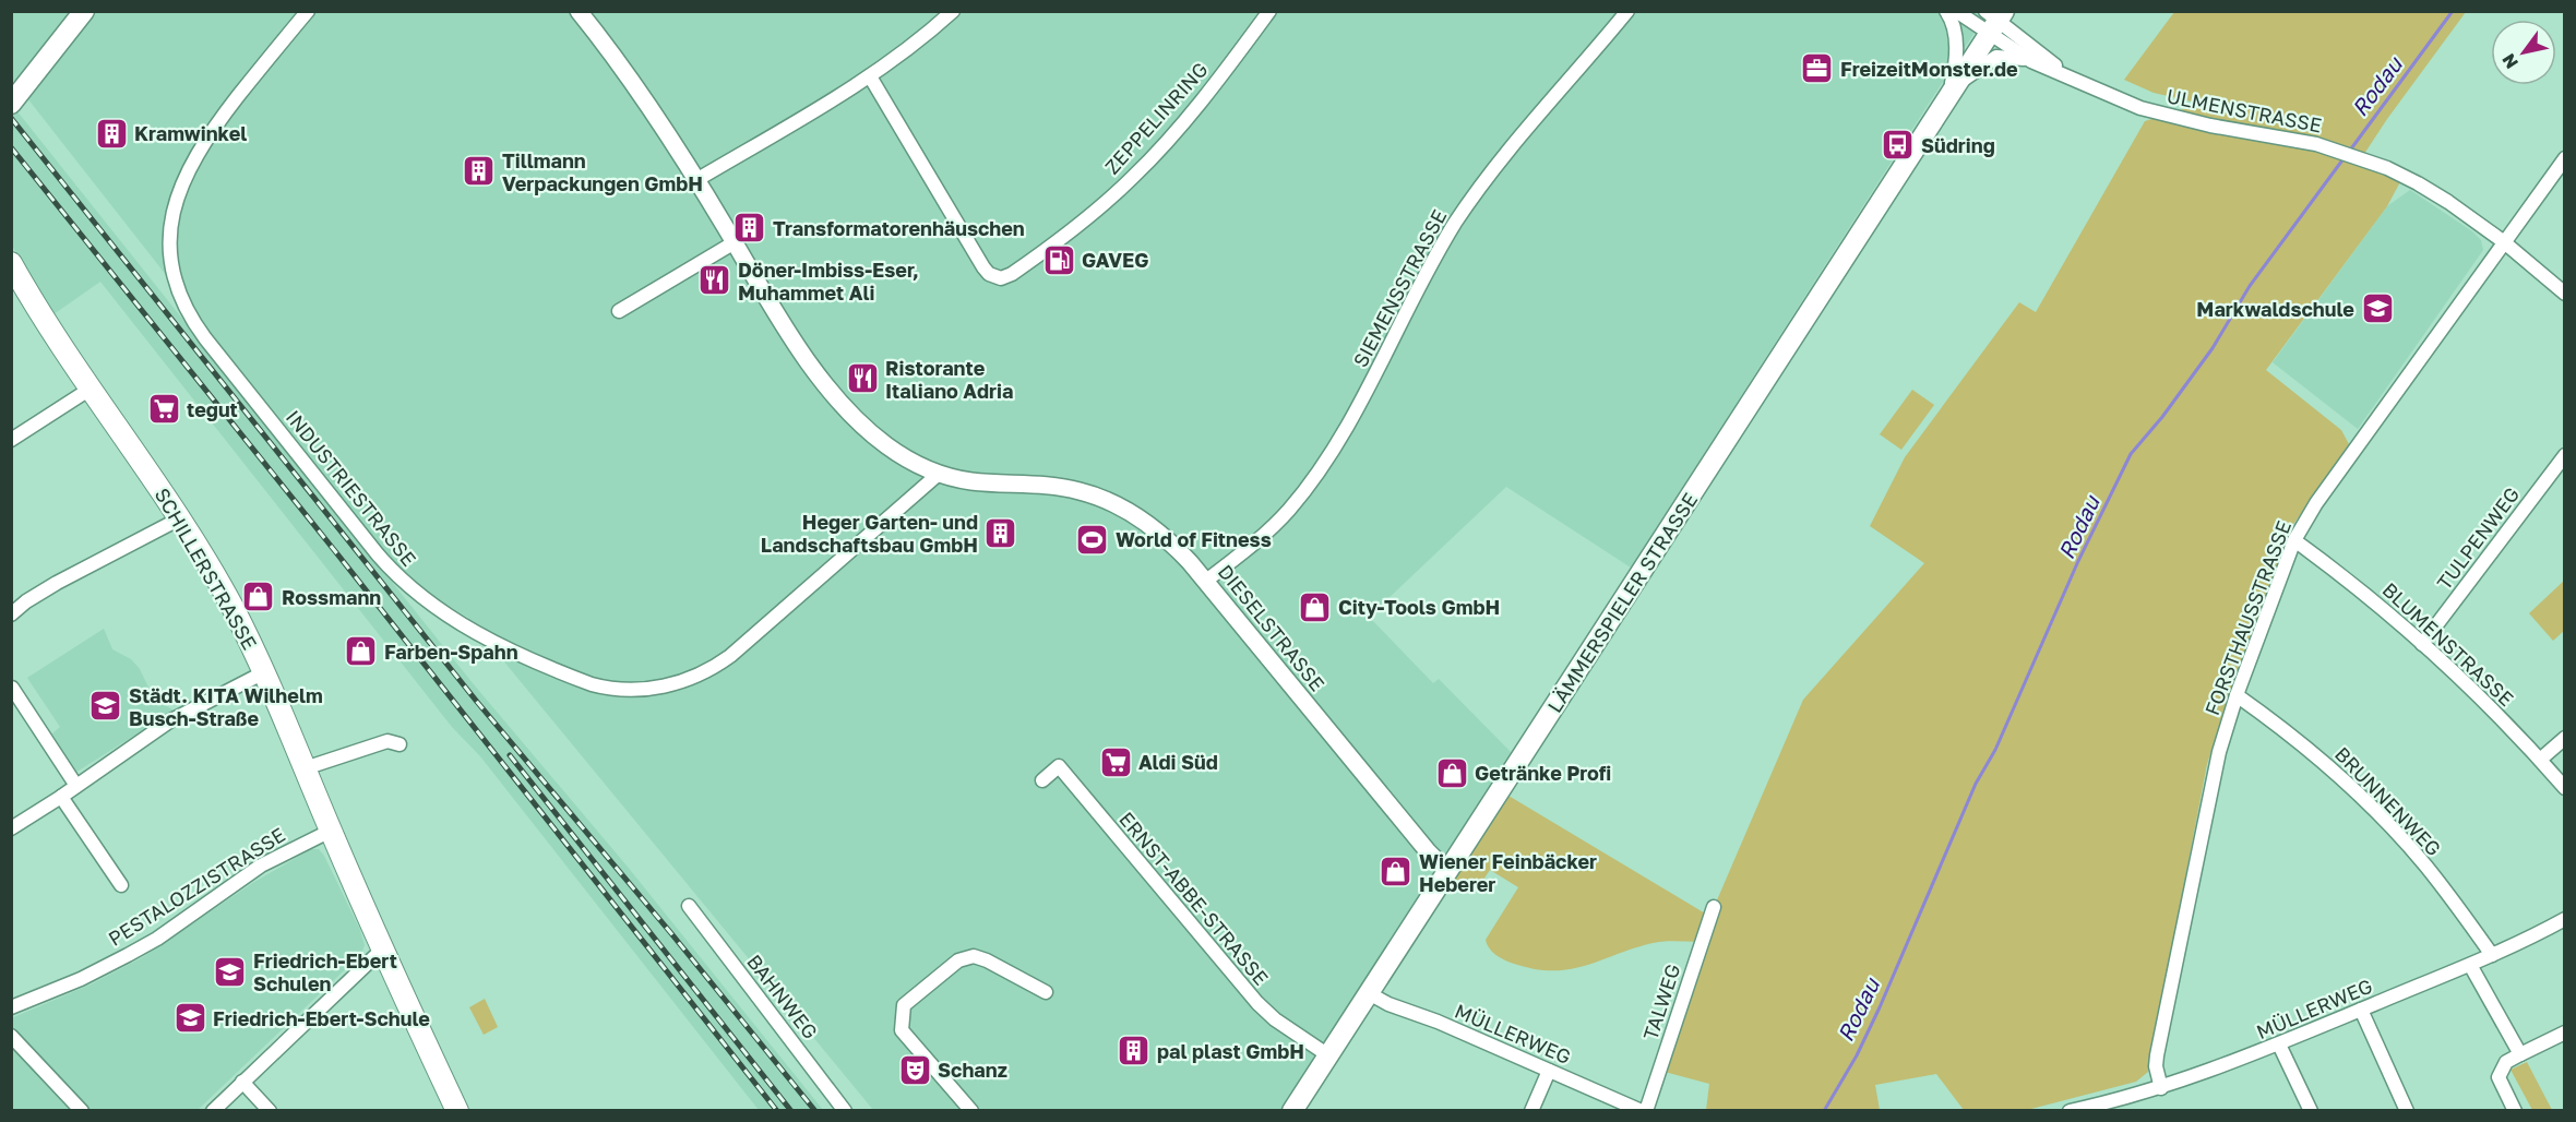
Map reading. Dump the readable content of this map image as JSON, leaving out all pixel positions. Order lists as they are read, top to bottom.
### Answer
{
  "streets": {
    "main road": ["SCHILLERSTRASSE", "LÄMMERSPIELER STRASSE"],
    "street": [
      "ULMENSTRASSE",
      "ZEPPELINRING",
      "SIEMENSSTRASSE",
      "INDUSTRIESTRASSE",
      "TULPENWEG",
      "FORSTHAUSSTRASSE",
      "DIESELSTRASSE",
      "BLUMENSTRASSE",
      "BRUNNENWEG",
      "PESTALOZZISTRASSE",
      "ERNST-ABBE-STRASSE",
      "BAHNWEG",
      "TALWEG",
      "MÜLLERWEG"
    ]
  },
  "crossings": [
    ["ULMENSTRASSE", "LÄMMERSPIELER STRASSE"],
    ["ULMENSTRASSE", "FORSTHAUSSTRASSE"],
    ["SIEMENSSTRASSE", "DIESELSTRASSE"],
    ["INDUSTRIESTRASSE", "DIESELSTRASSE"],
    ["TULPENWEG", "BLUMENSTRASSE"],
    ["SCHILLERSTRASSE", "PESTALOZZISTRASSE"],
    ["LÄMMERSPIELER STRASSE", "DIESELSTRASSE"],
    ["LÄMMERSPIELER STRASSE", "ERNST-ABBE-STRASSE"],
    ["LÄMMERSPIELER STRASSE", "MÜLLERWEG"],
    ["FORSTHAUSSTRASSE", "BLUMENSTRASSE"],
    ["FORSTHAUSSTRASSE", "BRUNNENWEG"],
    ["FORSTHAUSSTRASSE", "MÜLLERWEG"],
    ["BRUNNENWEG", "MÜLLERWEG"],
    ["TALWEG", "MÜLLERWEG"]
  ],
  "water": ["Rodau"],
  "places": {
    "office": ["FreizeitMonster.de"],
    "building": [
      "Kramwinkel",
      "Tillmann Verpackungen GmbH",
      "Transformatorenhäuschen",
      "Heger Garten- und Landschaftsbau GmbH",
      "pal plast GmbH"
    ],
    "bus stop": ["Südring"],
    "fuel station": ["GAVEG"],
    "restaurant": ["Döner-Imbiss-Eser, Muhammet Ali", "Ristorante Italiano Adria"],
    "school or university": [
      "Markwaldschule",
      "Städt. KITA Wilhelm Busch-Straße",
      "Friedrich-Ebert Schulen",
      "Friedrich-Ebert-Schule"
    ],
    "supermarket": ["tegut", "Aldi Süd"],
    "sports": ["World of Fitness"],
    "shop": [
      "Rossmann",
      "City-Tools GmbH",
      "Farben-Spahn",
      "Getränke Profi",
      "Wiener Feinbäcker Heberer"
    ],
    "theatre": ["Schanz"]
  },
  "north": "bottom left"
}
